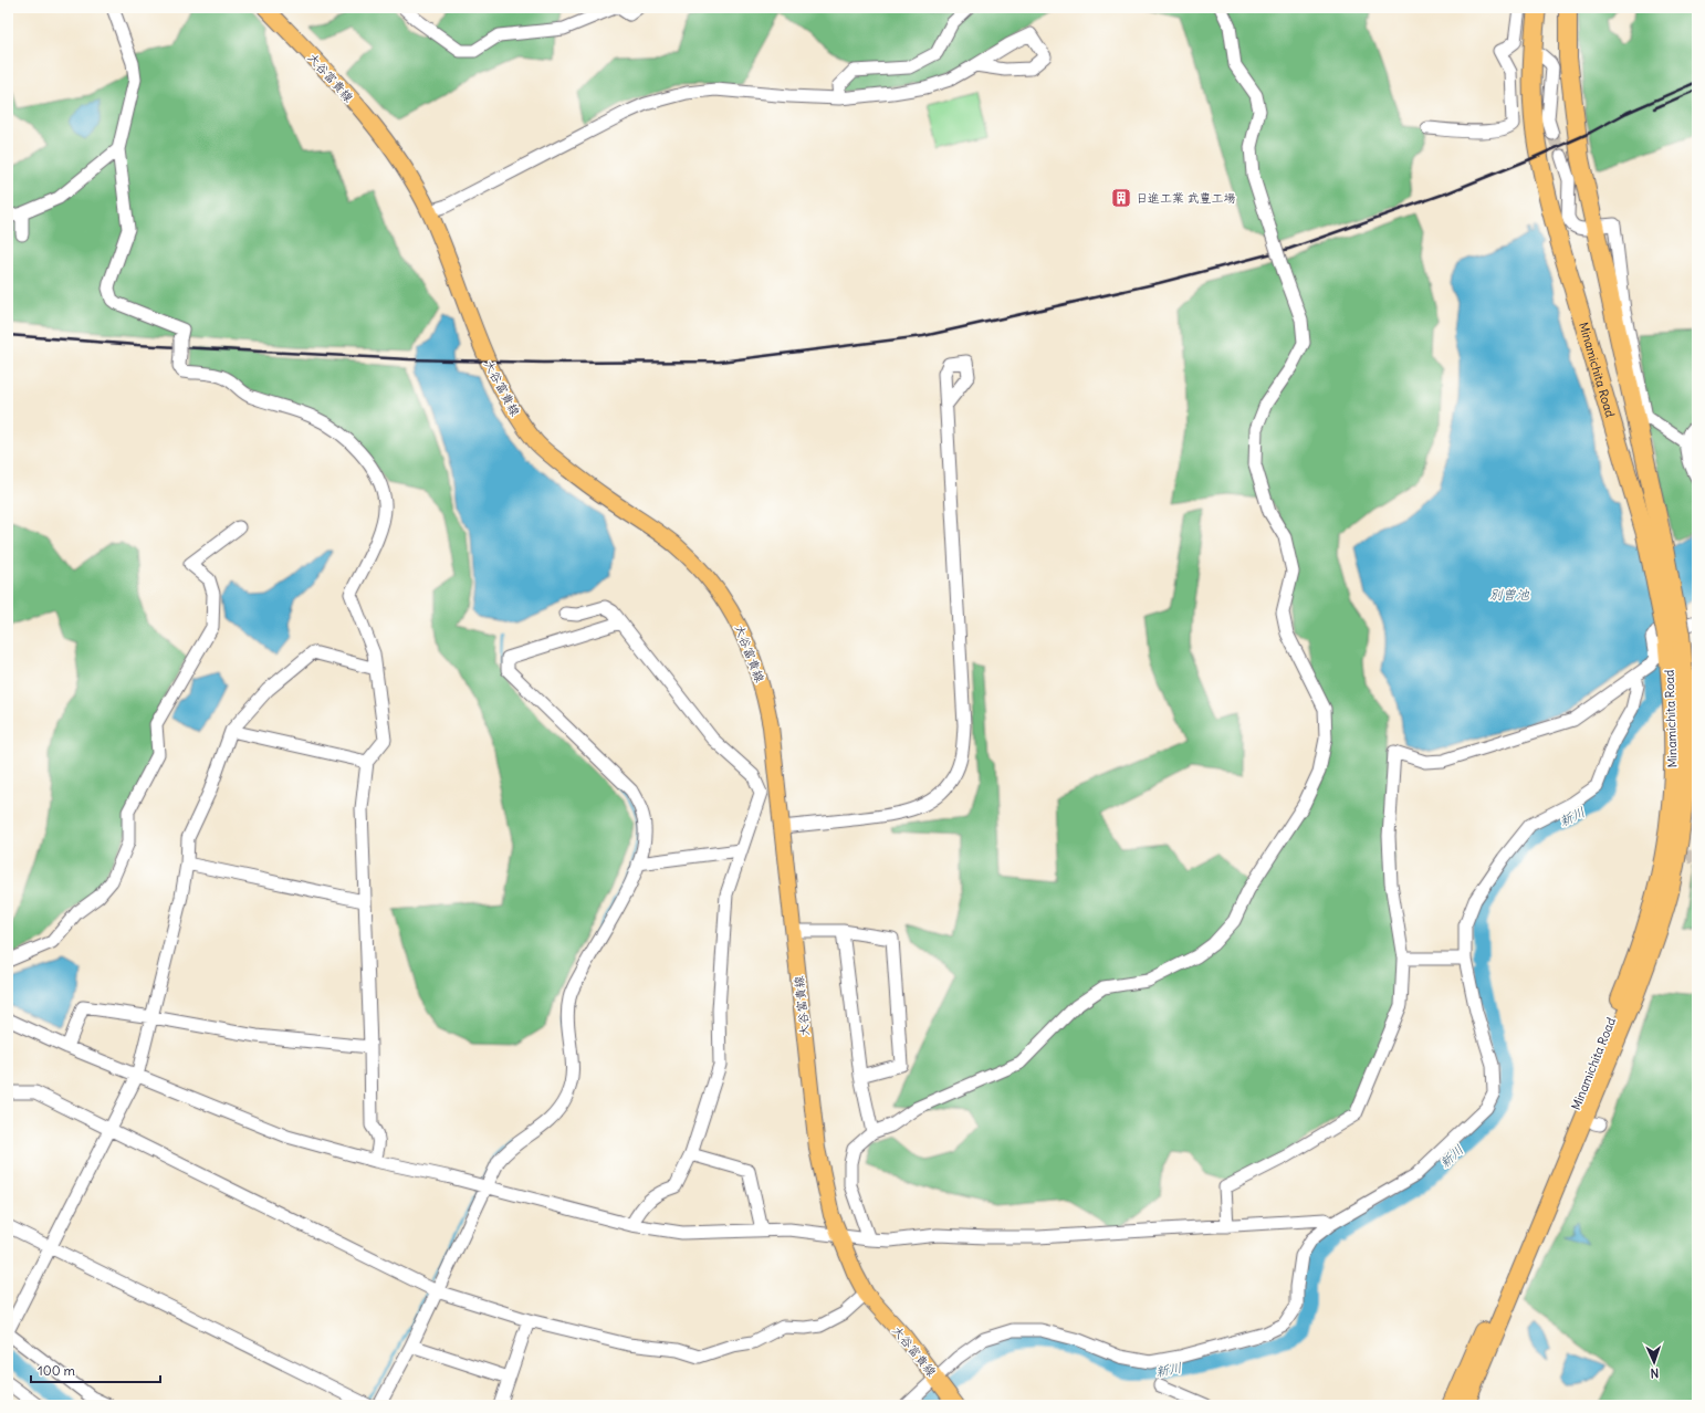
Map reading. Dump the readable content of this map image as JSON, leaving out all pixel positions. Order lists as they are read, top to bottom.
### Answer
{
  "streets": {
    "highway": ["Minamichita Road"],
    "main road": ["大谷富貴線"]
  },
  "water": ["別曽池", "新川"],
  "places": {
    "building": ["日進工業 武豊工場"]
  },
  "scale_bar": "100 m",
  "north": "bottom"
}
